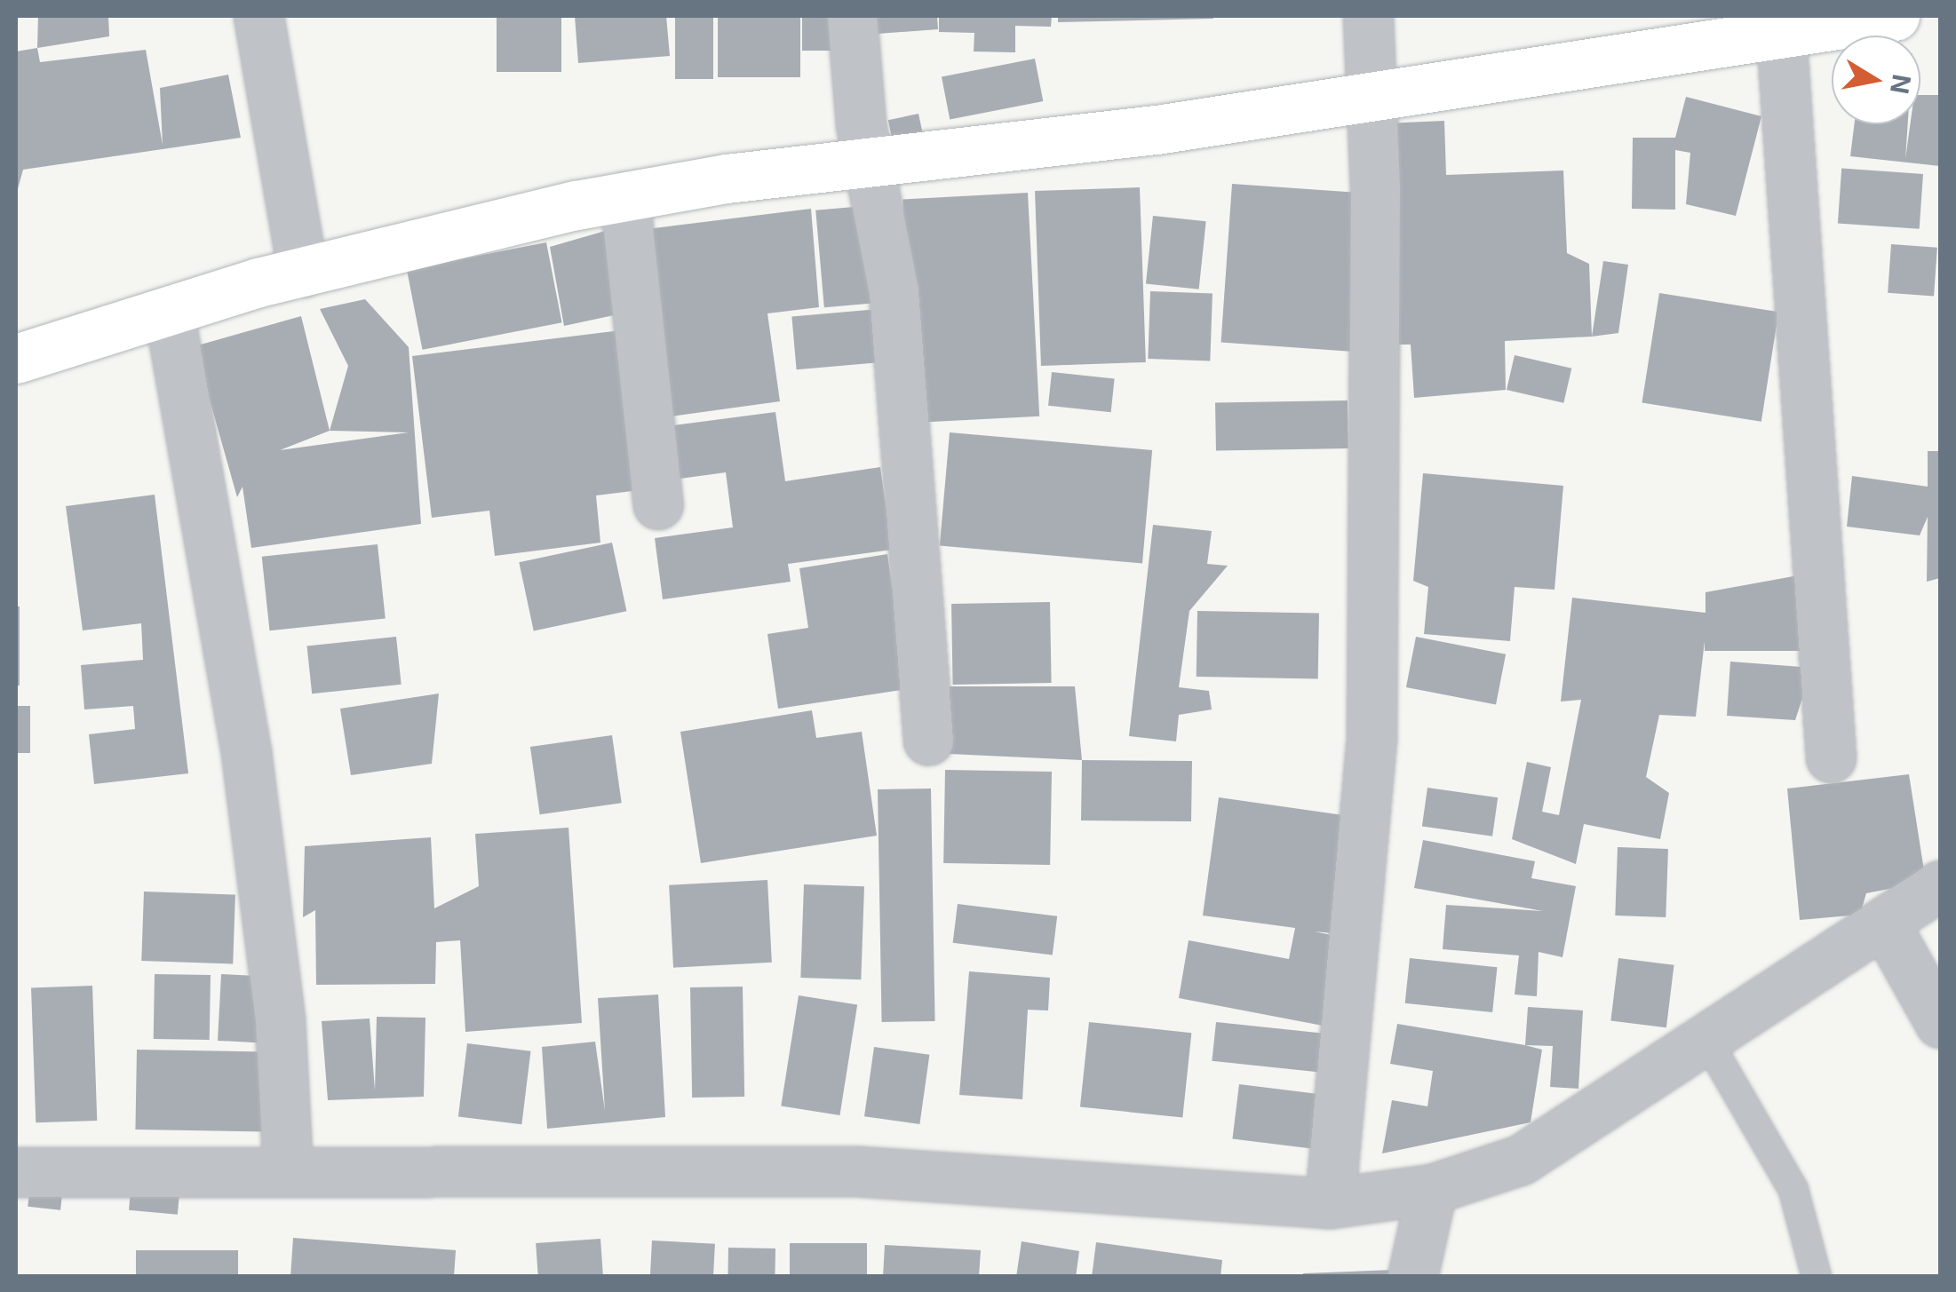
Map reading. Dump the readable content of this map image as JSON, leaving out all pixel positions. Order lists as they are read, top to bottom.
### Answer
{
  "north": "right"
}
